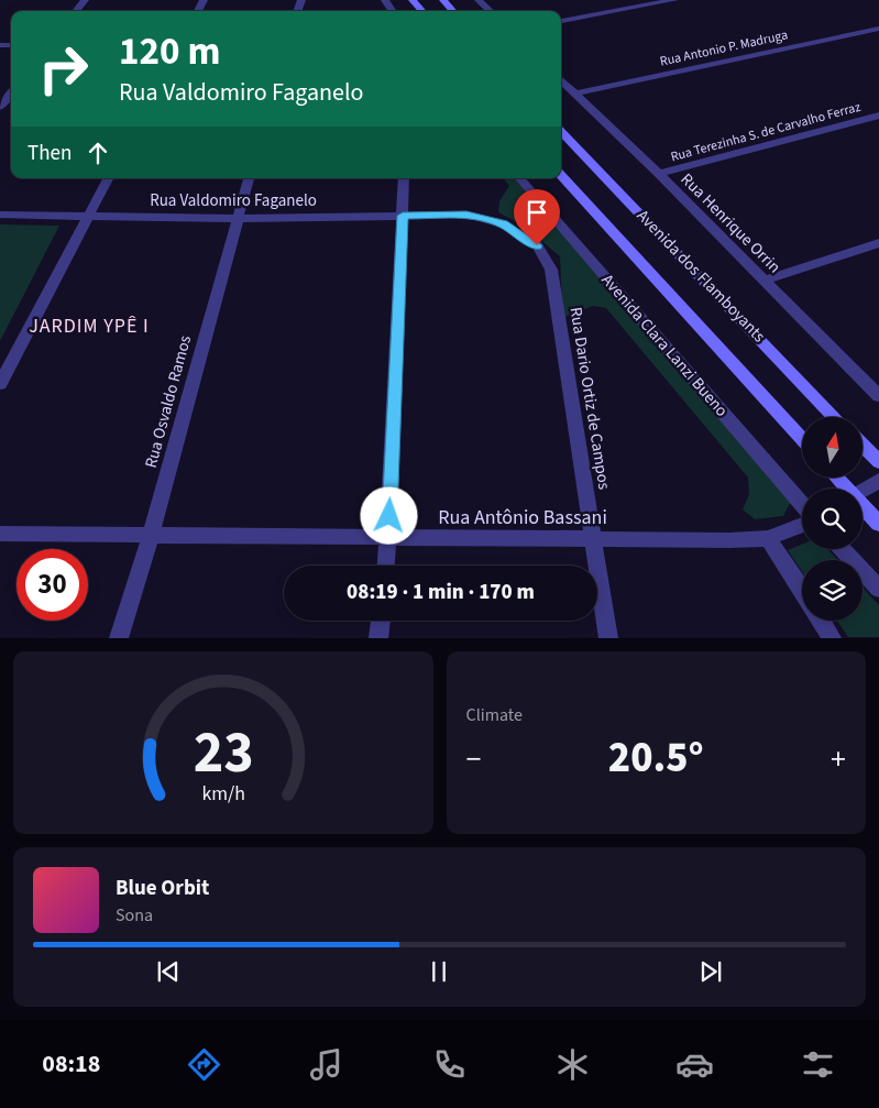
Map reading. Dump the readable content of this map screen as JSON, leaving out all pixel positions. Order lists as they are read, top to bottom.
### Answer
{
  "streets": {
    "main road": ["Avenida dos Flamboyants"],
    "street": [
      "Rua Antonio P. Madruga",
      "Rua Terezinha S. de Carvalho Ferraz",
      "Rua Valdomiro Faganelo",
      "Rua Henrique Orrin",
      "Avenida Clara Lanzi Bueno",
      "Rua Dario Ortiz de Campos",
      "Rua Osvaldo Ramos",
      "Rua Antônio Bassani"
    ]
  },
  "crossings": [
    ["Rua Antonio P. Madruga", "Rua Henrique Orrin"],
    ["Rua Terezinha S. de Carvalho Ferraz", "Rua Henrique Orrin"],
    ["Rua Valdomiro Faganelo", "Rua Dario Ortiz de Campos"],
    ["Rua Valdomiro Faganelo", "Rua Osvaldo Ramos"],
    ["Rua Dario Ortiz de Campos", "Rua Antônio Bassani"],
    ["Rua Osvaldo Ramos", "Rua Antônio Bassani"]
  ],
  "districts": ["JARDIM YPÊ I"],
  "north": "top",
  "page": {
    "turn": ["120 m", "Rua Valdomiro Faganelo"],
    "then": "Then",
    "limit": "30",
    "trip": "08:19 · 1 min · 170 m",
    "tile": "Climate",
    "heat": ["−", "20.5°", "+"],
    "song": ["Blue Orbit", "Sona"],
    "tabs": "08:18",
    "gauge": ["23", "km/h"]
  }
}
